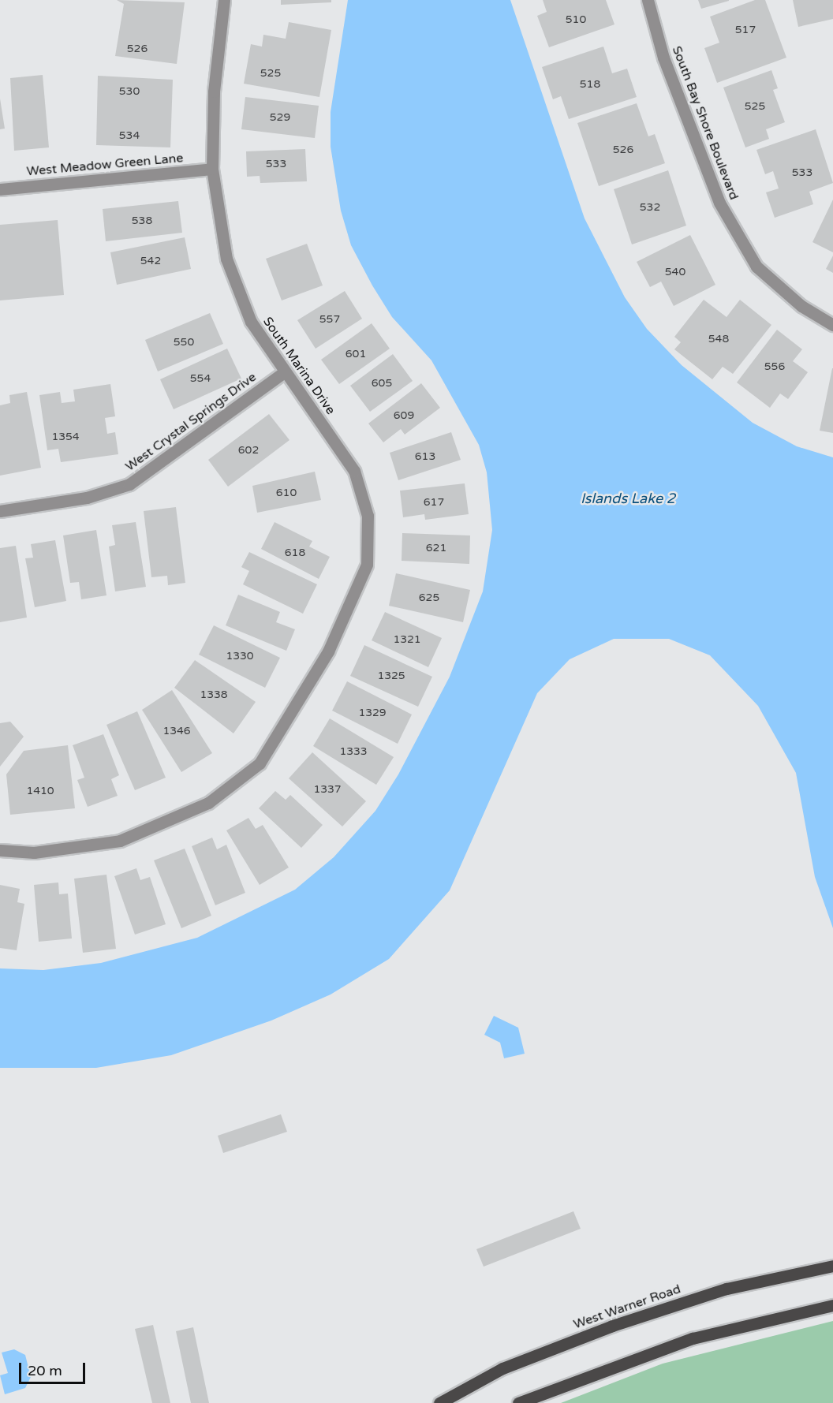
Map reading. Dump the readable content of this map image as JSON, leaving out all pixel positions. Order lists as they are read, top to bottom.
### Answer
{
  "streets": {
    "main road": ["West Warner Road"],
    "street": [
      "South Bay Shore Boulevard",
      "West Meadow Green Lane",
      "South Marina Drive",
      "West Crystal Springs Drive"
    ]
  },
  "crossings": [
    ["West Meadow Green Lane", "South Marina Drive"],
    ["South Marina Drive", "West Crystal Springs Drive"]
  ],
  "water": ["Islands Lake 2"],
  "house_numbers": [
    "510",
    "517",
    "526",
    "525",
    "518",
    "530",
    "525",
    "529",
    "534",
    "526",
    "533",
    "533",
    "532",
    "538",
    "542",
    "540",
    "557",
    "548",
    "550",
    "601",
    "556",
    "554",
    "605",
    "609",
    "1354",
    "602",
    "613",
    "610",
    "617",
    "621",
    "618",
    "625",
    "1321",
    "1330",
    "1325",
    "1338",
    "1329",
    "1346",
    "1333",
    "1337",
    "1410"
  ],
  "scale_bar": "20 m"
}
